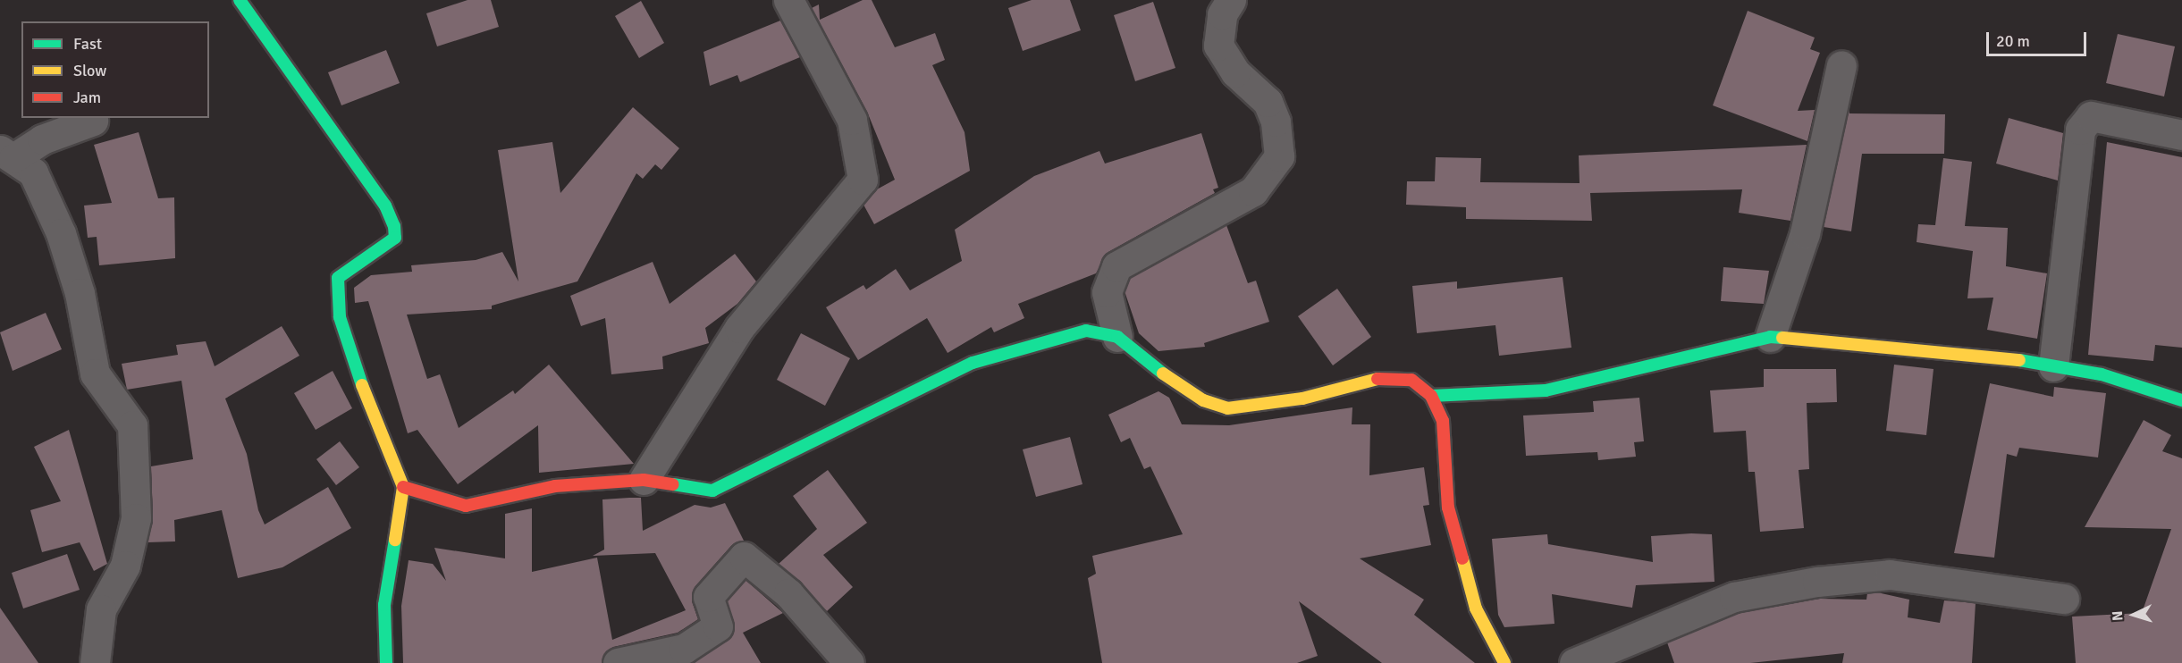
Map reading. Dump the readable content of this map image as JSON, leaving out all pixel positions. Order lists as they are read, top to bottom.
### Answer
{
  "legend": ["Fast", "Slow", "Jam"],
  "scale_bar": "20 m",
  "north": "left"
}
